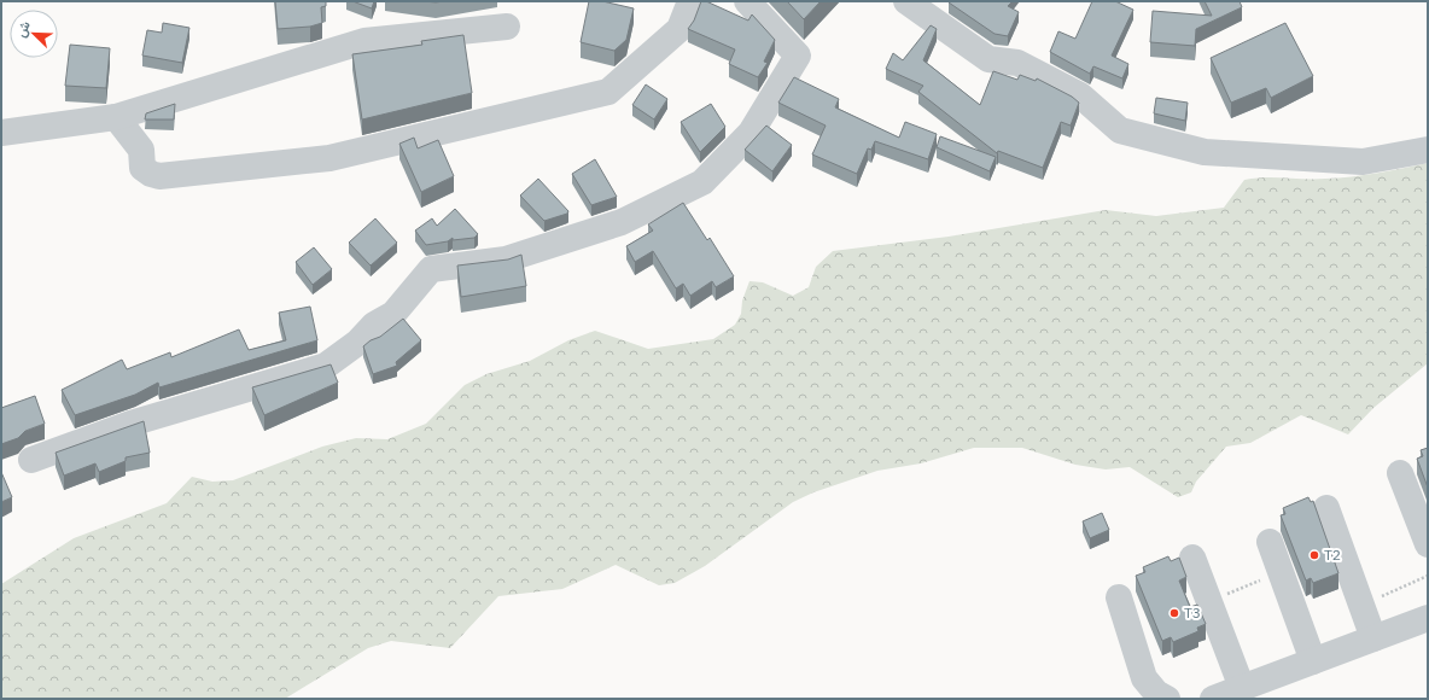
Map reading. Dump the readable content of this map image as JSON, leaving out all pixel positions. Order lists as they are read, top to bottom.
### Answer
{
  "places": ["T2", "T3"],
  "north": "top left"
}
